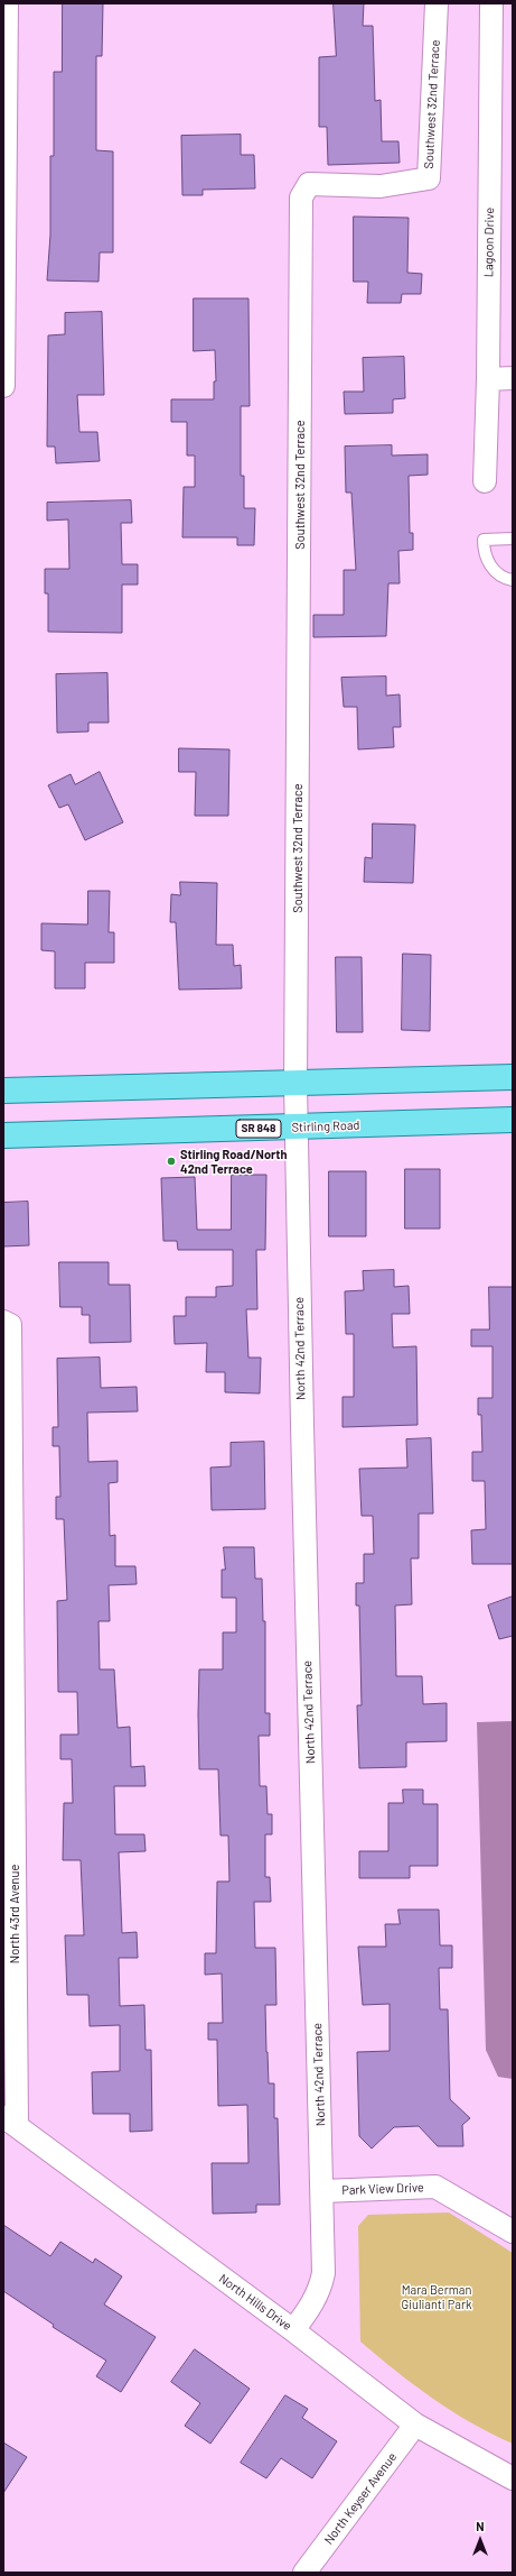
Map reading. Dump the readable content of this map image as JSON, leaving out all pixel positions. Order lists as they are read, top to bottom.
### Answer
{
  "streets": {
    "main road": ["Stirling Road", "SR 848"],
    "street": [
      "Southwest 32nd Terrace",
      "Lagoon Drive",
      "North 42nd Terrace",
      "North 43rd Avenue",
      "Park View Drive",
      "North Hills Drive",
      "North Keyser Avenue"
    ]
  },
  "crossings": [
    ["Southwest 32nd Terrace", "North 42nd Terrace"],
    ["Stirling Road", "North 42nd Terrace"],
    ["North 42nd Terrace", "Park View Drive"],
    ["North 42nd Terrace", "North Hills Drive"],
    ["North 43rd Avenue", "North Hills Drive"],
    ["North Hills Drive", "North Keyser Avenue"]
  ],
  "parks": ["Mara Berman Giulianti Park"],
  "places": ["Stirling Road/North 42nd Terrace"],
  "north": "top"
}
